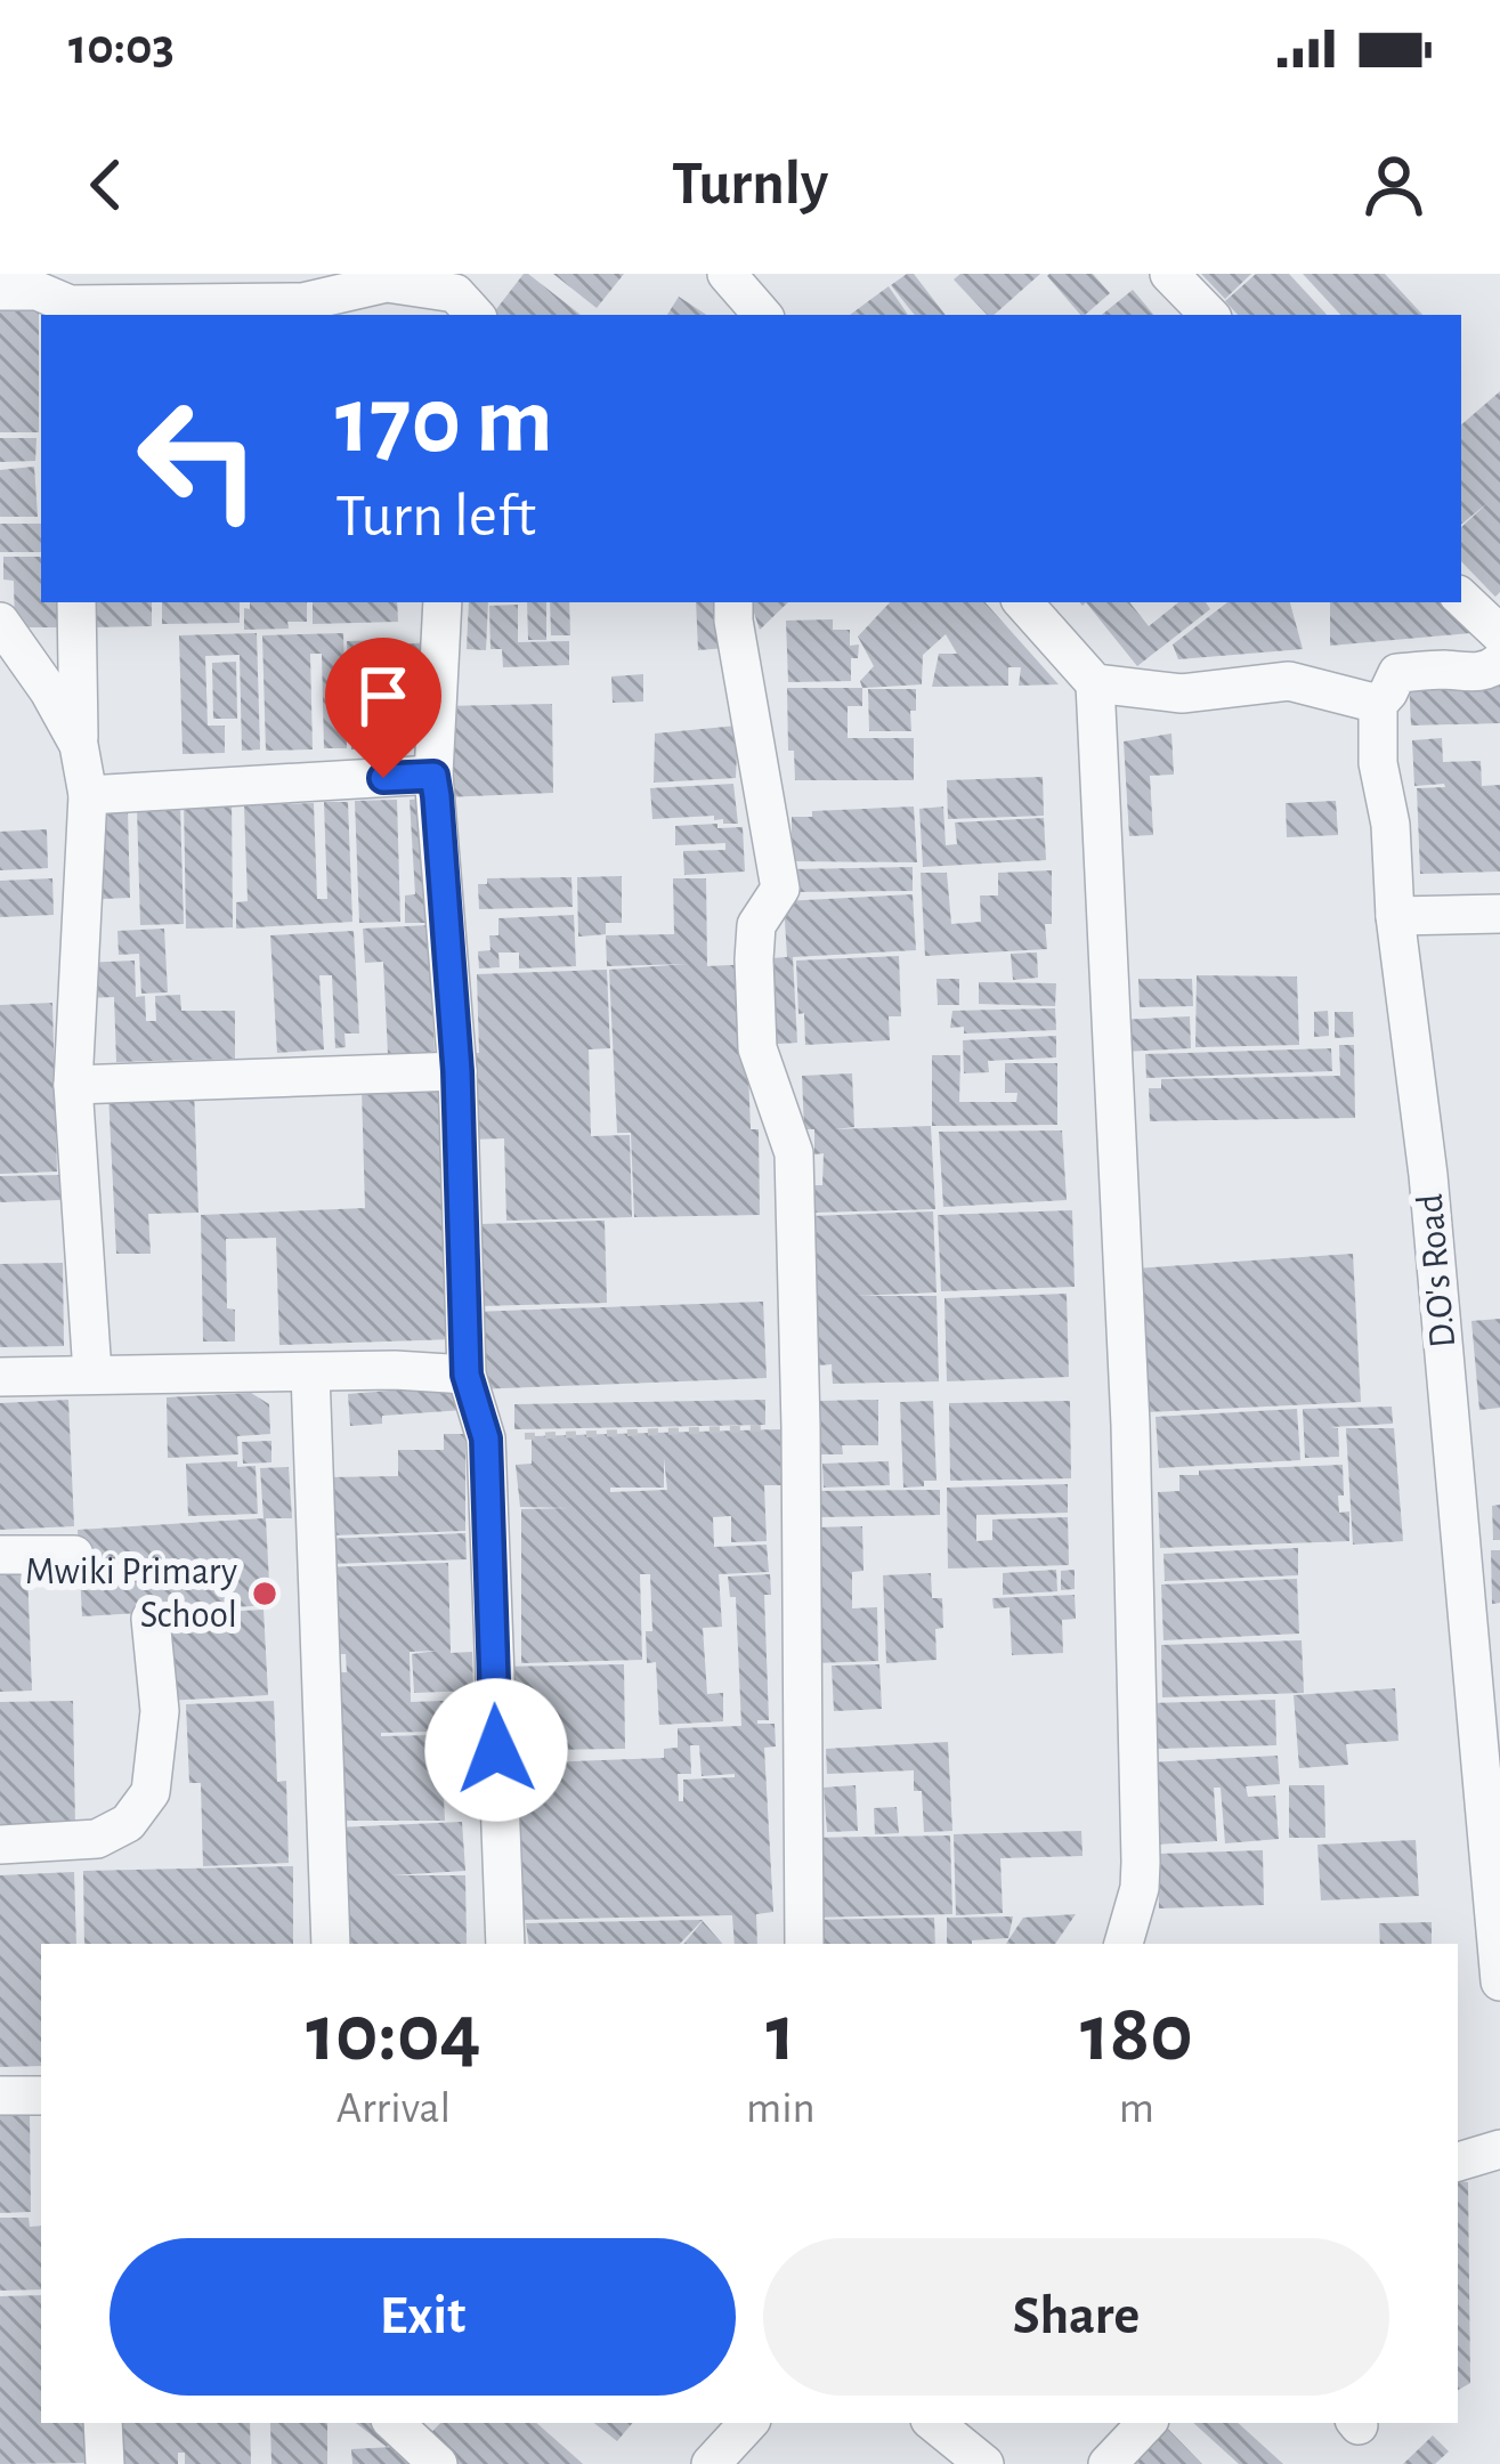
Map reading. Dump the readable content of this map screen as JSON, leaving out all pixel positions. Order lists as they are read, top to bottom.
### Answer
{
  "streets": {
    "street": ["D.O's Road"]
  },
  "places": ["Mwiki Primary School"],
  "page": {
    "status": "10:03",
    "header": "Turnly",
    "turn": ["170 m", "Turn left"],
    "eta": [
      "10:04",
      "Arrival",
      "1",
      "min",
      "180",
      "m"
    ],
    "buttons": ["Exit", "Share"]
  }
}
